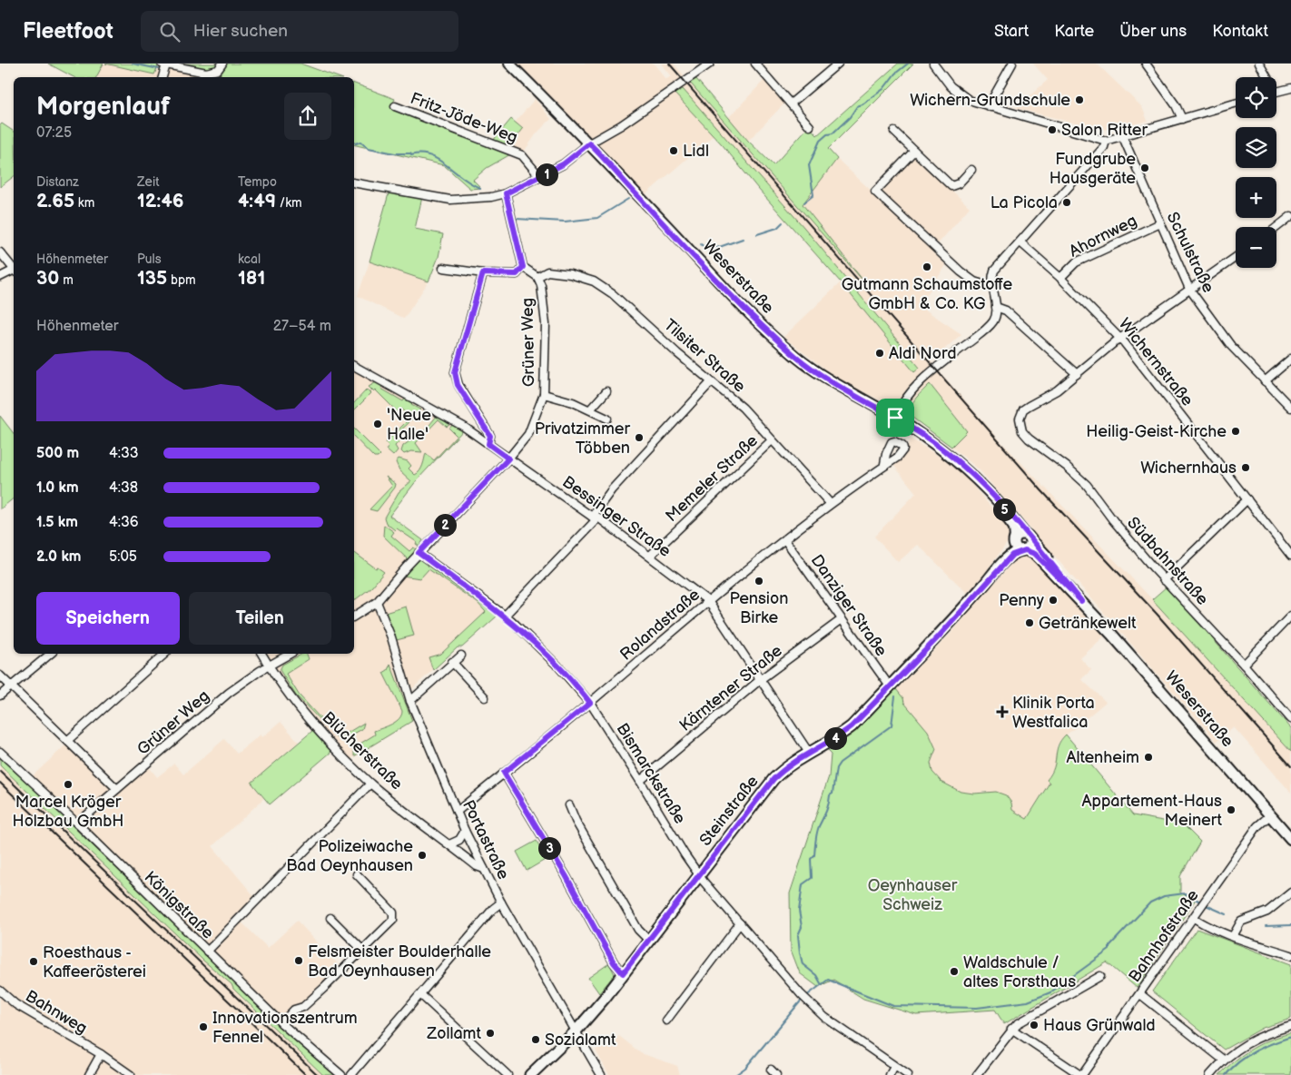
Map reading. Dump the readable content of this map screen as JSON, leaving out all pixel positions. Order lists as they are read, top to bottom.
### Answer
{
  "streets": {
    "main road": ["Weserstraße", "Steinstraße"],
    "street": [
      "Fritz-Jöde-Weg",
      "Ahornweg",
      "Schulstraße",
      "Grüner Weg",
      "Tilsiter Straße",
      "Wichernstraße",
      "Memeler Straße",
      "Bessinger Straße",
      "Südbahnstraße",
      "Danziger Straße",
      "Rolandstraße",
      "Kärntener Straße",
      "Blücherstraße",
      "Bismarckstraße",
      "Portastraße",
      "Königstraße",
      "Bahnhofstraße",
      "Bahnweg"
    ]
  },
  "crossings": [
    ["Ahornweg", "Schulstraße"],
    ["Ahornweg", "Wichernstraße"],
    ["Weserstraße", "Steinstraße"],
    ["Weserstraße", "Bahnhofstraße"],
    ["Grüner Weg", "Tilsiter Straße"],
    ["Grüner Weg", "Bessinger Straße"],
    ["Grüner Weg", "Blücherstraße"],
    ["Grüner Weg", "Bismarckstraße"],
    ["Grüner Weg", "Portastraße"],
    ["Grüner Weg", "Königstraße"],
    ["Tilsiter Straße", "Memeler Straße"],
    ["Tilsiter Straße", "Rolandstraße"],
    ["Memeler Straße", "Bessinger Straße"],
    ["Bessinger Straße", "Rolandstraße"],
    ["Bessinger Straße", "Kärntener Straße"],
    ["Bessinger Straße", "Steinstraße"],
    ["Danziger Straße", "Rolandstraße"],
    ["Danziger Straße", "Kärntener Straße"],
    ["Danziger Straße", "Steinstraße"],
    ["Rolandstraße", "Bismarckstraße"],
    ["Rolandstraße", "Portastraße"],
    ["Kärntener Straße", "Bismarckstraße"],
    ["Blücherstraße", "Portastraße"],
    ["Bismarckstraße", "Steinstraße"],
    ["Steinstraße", "Portastraße"]
  ],
  "parks": ["Oeynhauser Schweiz"],
  "places": {
    "other": [
      "Wichern-Grundschule",
      "Salon Ritter",
      "Lidl",
      "Fundgrube Hausgeräte",
      "La Picola",
      "Gutmann Schaumstoffe GmbH & Co. KG",
      "Aldi Nord",
      "'Neue Halle'",
      "Heilig-Geist-Kirche",
      "Privatzimmer Többen",
      "Wichernhaus",
      "Pension Birke",
      "Penny",
      "Getränkewelt",
      "Altenheim",
      "Marcel Kröger Holzbau GmbH",
      "Appartement-Haus Meinert",
      "Polizeiwache Bad Oeynhausen",
      "Felsmeister Boulderhalle Bad Oeynhausen",
      "Roesthaus - Kaffeerösterei",
      "Waldschule / altes Forsthaus",
      "Haus Grünwald",
      "Innovationszentrum Fennel",
      "Zollamt",
      "Sozialamt"
    ],
    "health": ["Klinik Porta Westfalica"]
  },
  "page": {
    "header": "Fleetfoot",
    "search": "Hier suchen",
    "nav": [
      "Start",
      "Karte",
      "Über uns",
      "Kontakt"
    ],
    "map_buttons": ["+", "−"],
    "heading": ["Morgenlauf", "07:25"],
    "stats": [
      ["Distanz", "2.65 km"],
      ["Zeit", "12:46"],
      ["Tempo", "4:49 /km"],
      ["Höhenmeter", "30 m"],
      ["Puls", "135 bpm"],
      ["kcal", "181"]
    ],
    "pins": [
      "1",
      "5",
      "2",
      "4",
      "3"
    ],
    "chart": ["Höhenmeter", "27–54 m"],
    "list": [
      {
        "name": "500 m",
        "note": "4:33"
      },
      {
        "name": "1.0 km",
        "note": "4:38"
      },
      {
        "name": "1.5 km",
        "note": "4:36"
      },
      {
        "name": "2.0 km",
        "note": "5:05"
      }
    ],
    "buttons": ["Speichern", "Teilen"]
  }
}
